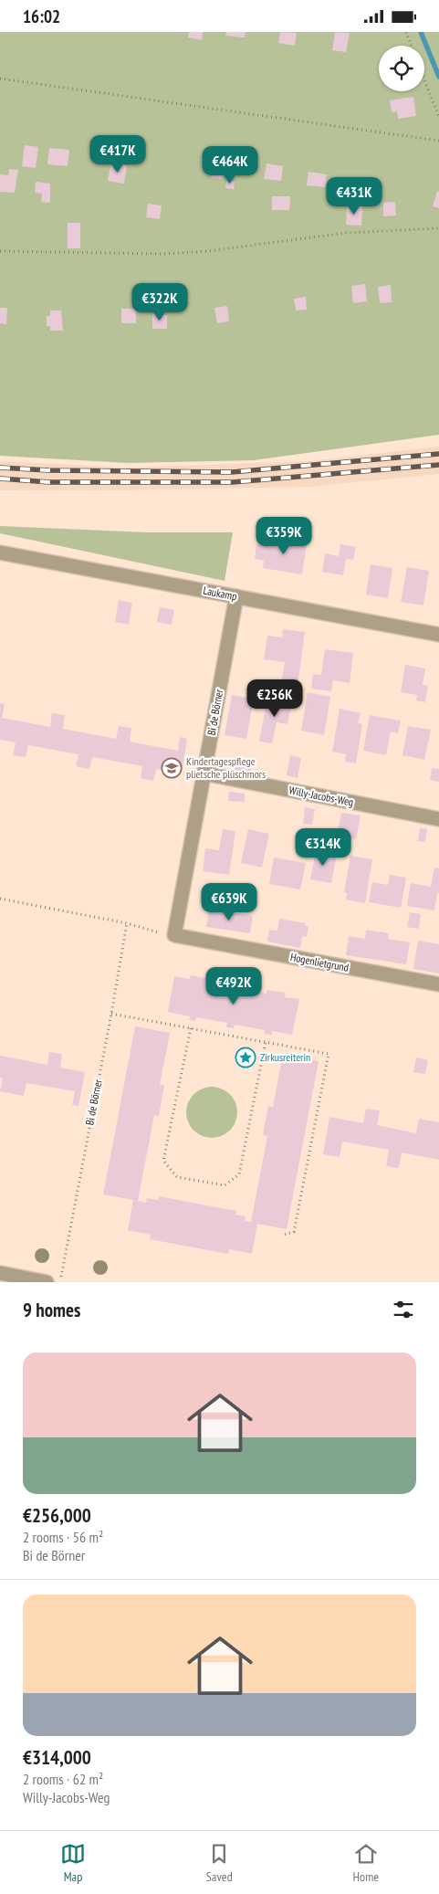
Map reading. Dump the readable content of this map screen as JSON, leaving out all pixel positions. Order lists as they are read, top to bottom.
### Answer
{
  "streets": {
    "street": [
      "Laukamp",
      "Bi de Börner",
      "Willy-Jacobs-Weg",
      "Hogenlietgrund"
    ]
  },
  "crossings": [
    ["Laukamp", "Bi de Börner"],
    ["Bi de Börner", "Willy-Jacobs-Weg"],
    ["Bi de Börner", "Hogenlietgrund"]
  ],
  "places": {
    "school or university": ["Kindertagespflege plietsche plüschmors"],
    "place": ["Zirkusreiterin"]
  },
  "page": {
    "status": "16:02",
    "price": [
      "€417K",
      "€464K",
      "€431K",
      "€322K",
      "€359K",
      "€256K",
      "€314K",
      "€639K",
      "€492K"
    ],
    "heading": "9 homes",
    "list": [
      {
        "name": "€256,000",
        "note": "2 rooms · 56 m² · Bi de Börner"
      },
      {
        "name": "€314,000",
        "note": "2 rooms · 62 m² · Willy-Jacobs-Weg"
      }
    ],
    "tabs": ["Map", "Saved", "Home"]
  }
}
